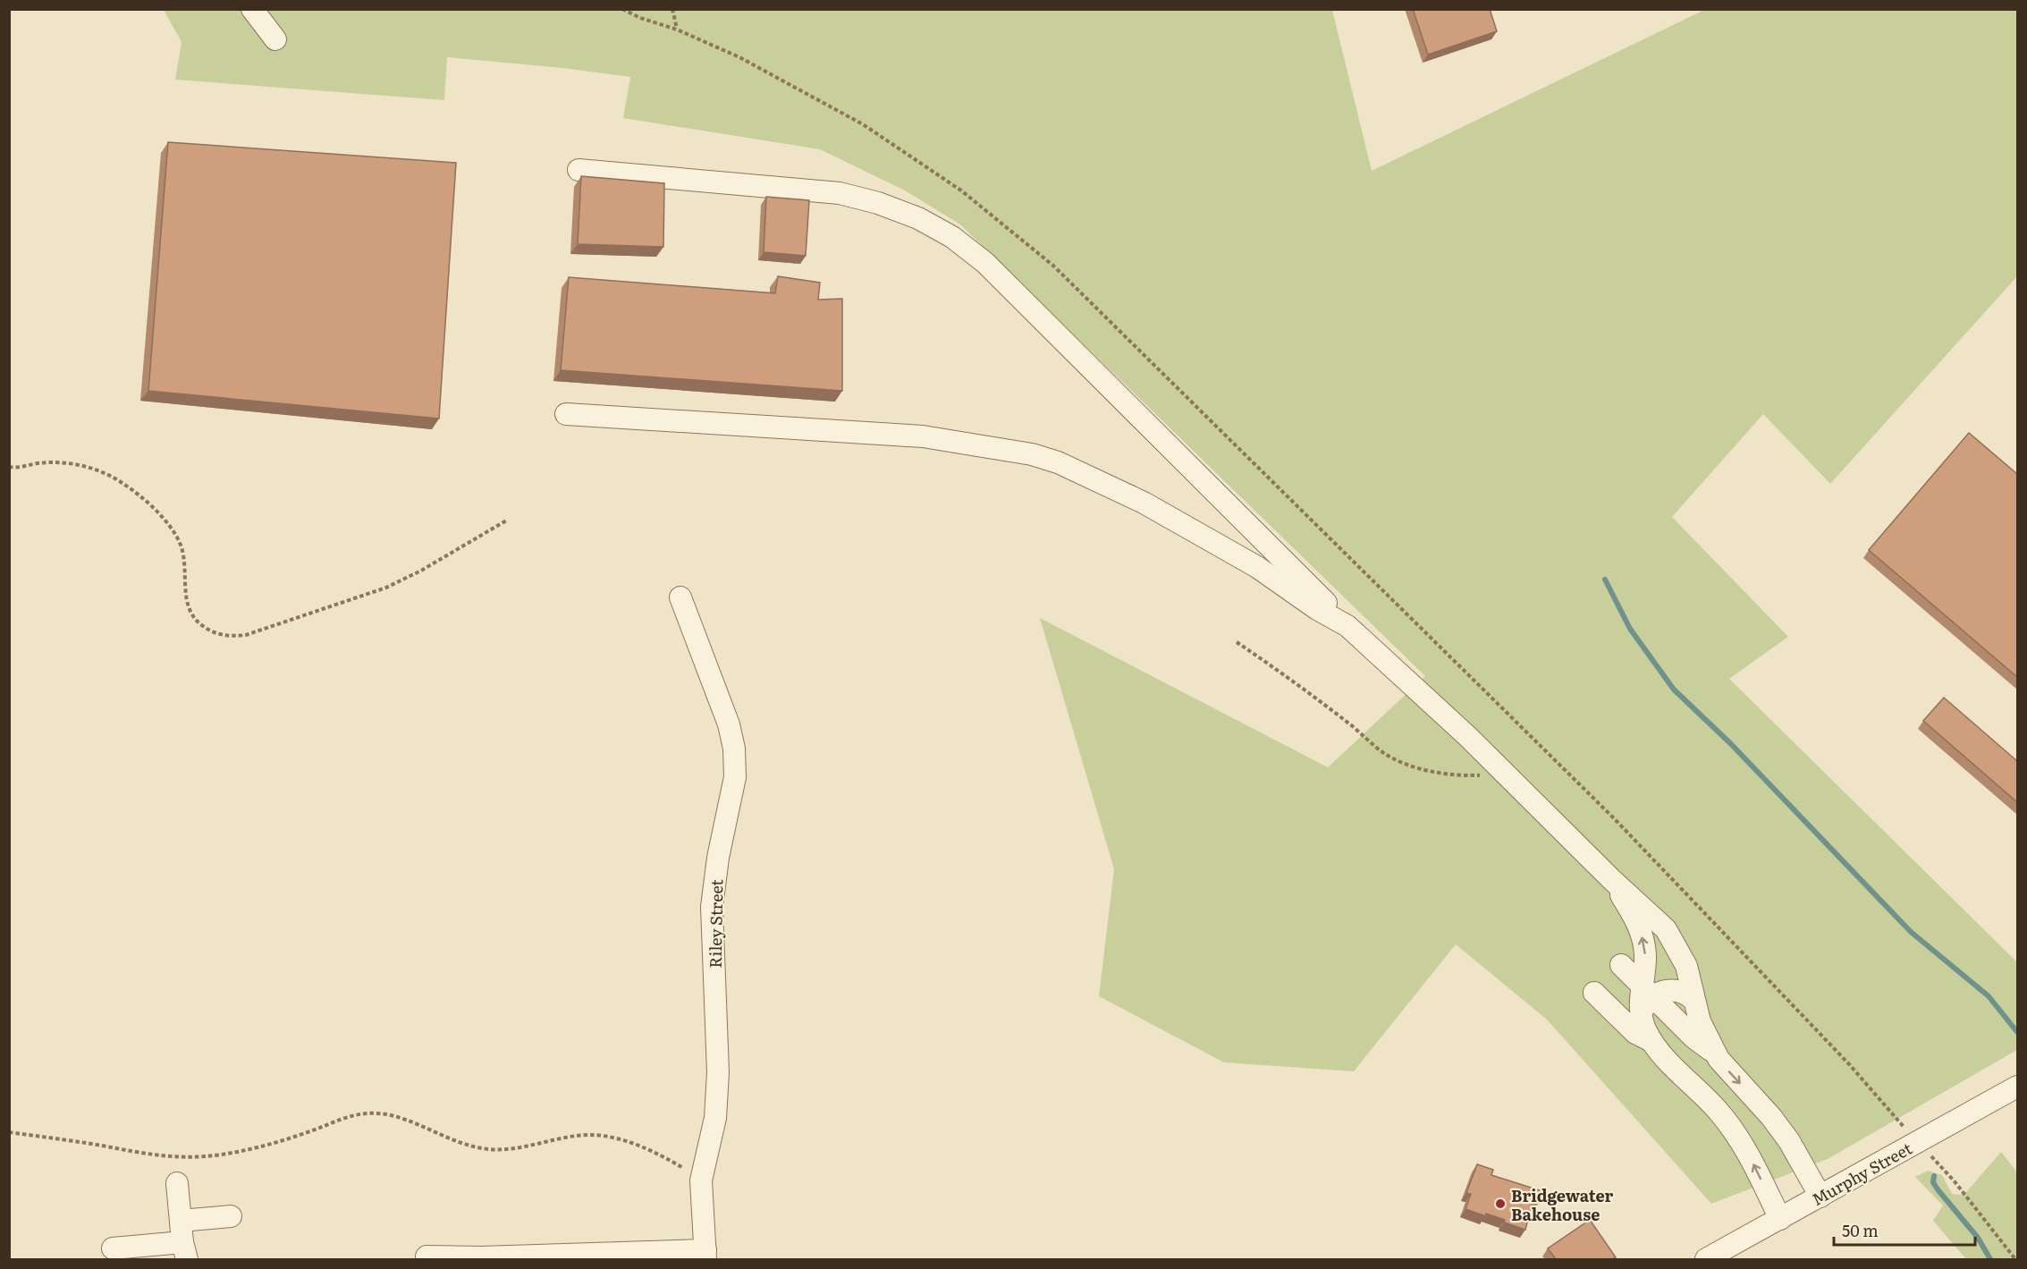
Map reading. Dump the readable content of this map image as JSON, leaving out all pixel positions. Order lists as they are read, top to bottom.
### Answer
{
  "streets": {
    "street": ["Riley Street", "Murphy Street"]
  },
  "places": ["Bridgewater Bakehouse"],
  "scale_bar": "50 m"
}
